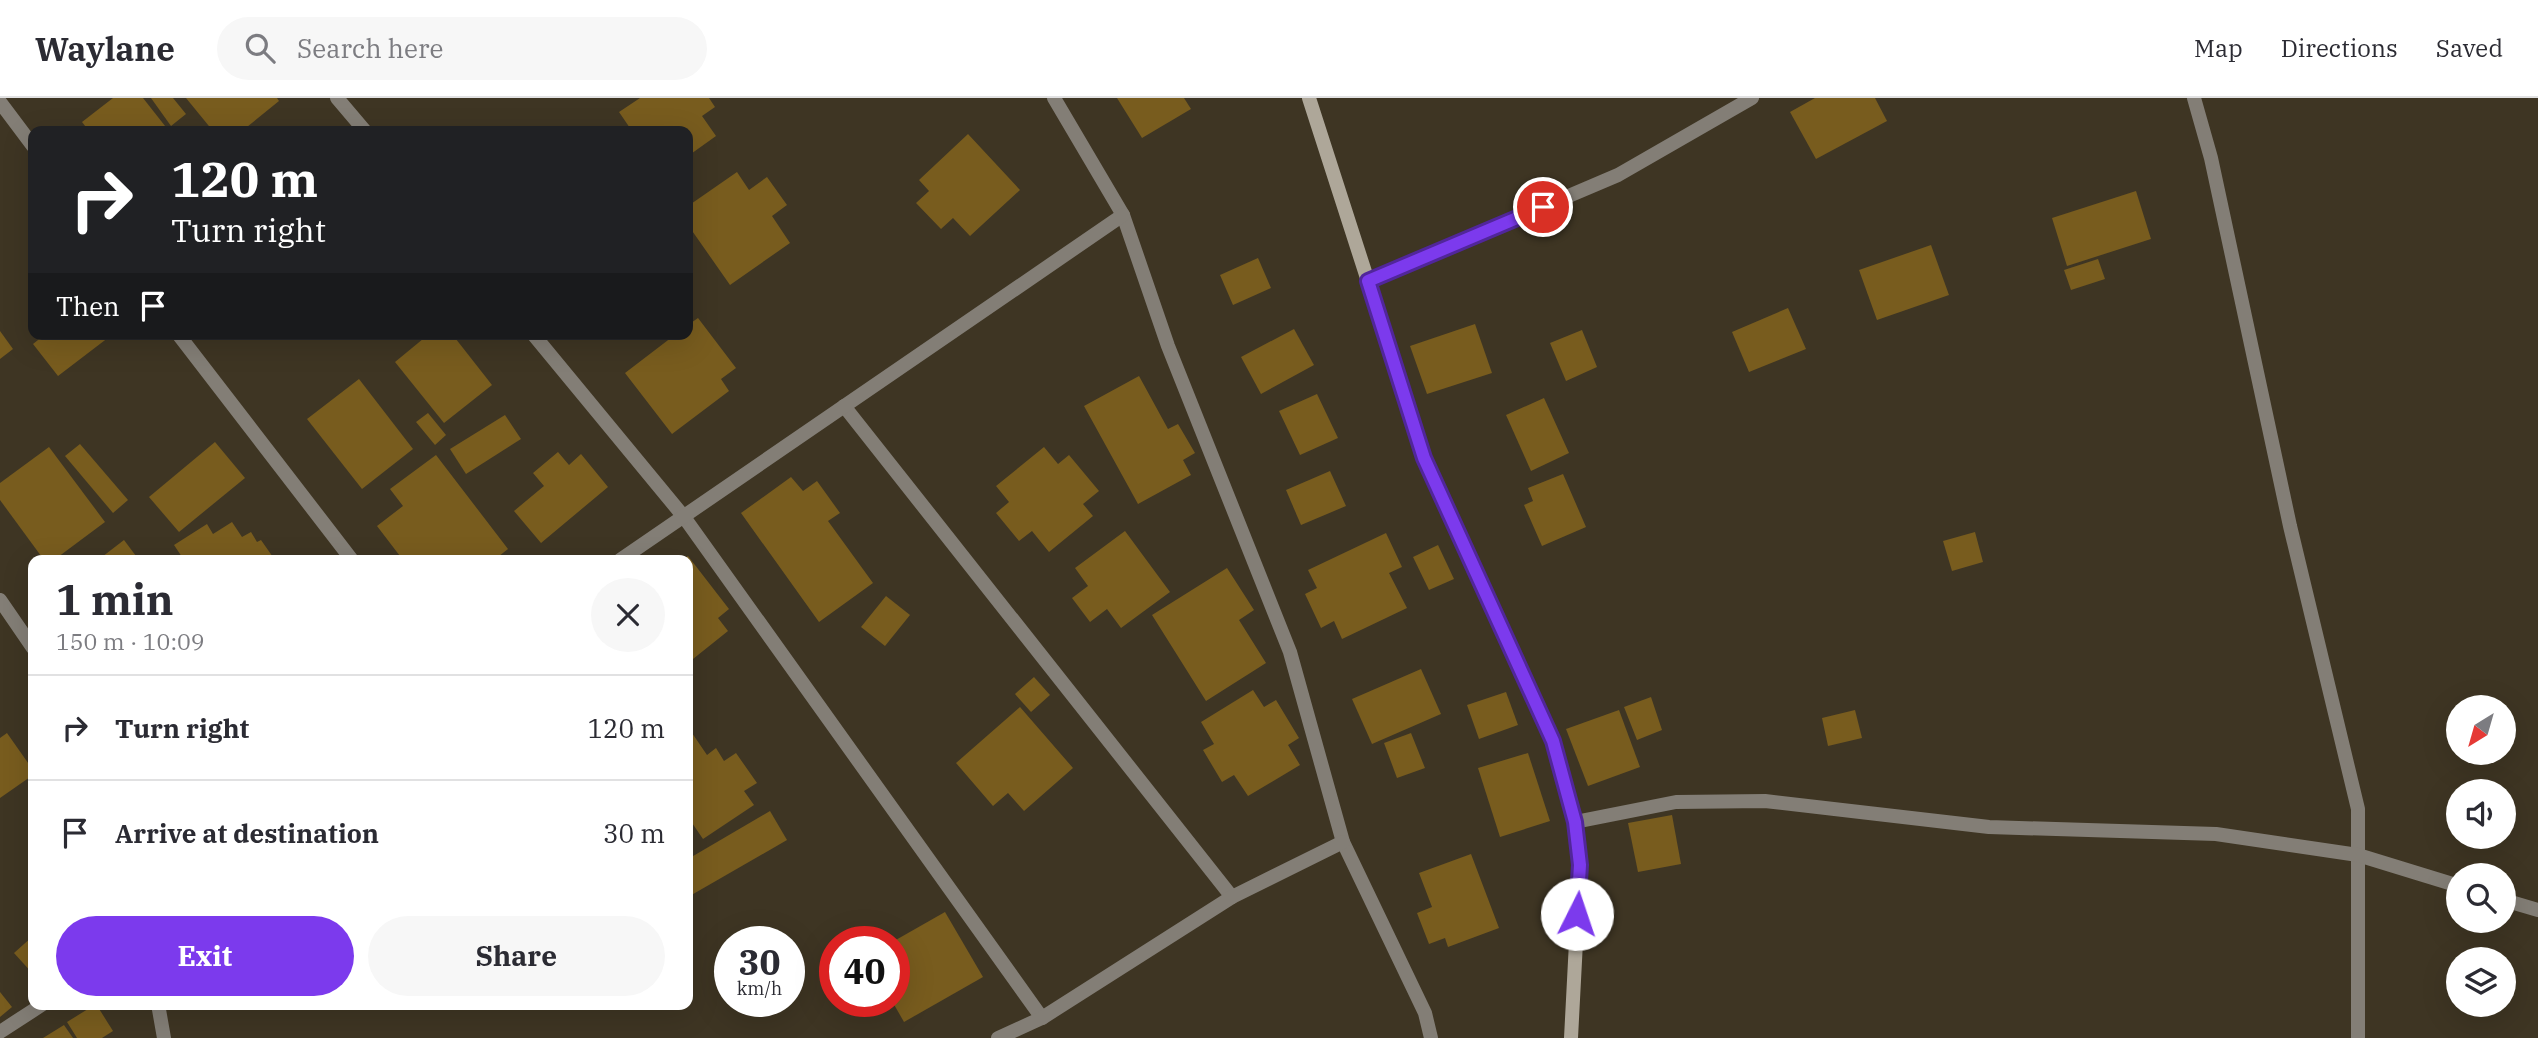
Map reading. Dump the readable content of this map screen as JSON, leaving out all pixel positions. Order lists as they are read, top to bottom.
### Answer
{
  "north": "bottom left",
  "page": {
    "header": "Waylane",
    "search": "Search here",
    "nav": ["Map", "Directions", "Saved"],
    "turn": ["120 m", "Turn right"],
    "then": "Then",
    "heading": ["1 min", "150 m · 10:09"],
    "list": [
      {
        "name": "Turn right",
        "value": "120 m"
      },
      {
        "name": "Arrive at destination",
        "value": "30 m"
      }
    ],
    "buttons": ["Exit", "Share"],
    "speed": "30 km/h",
    "limit": "40"
  }
}
